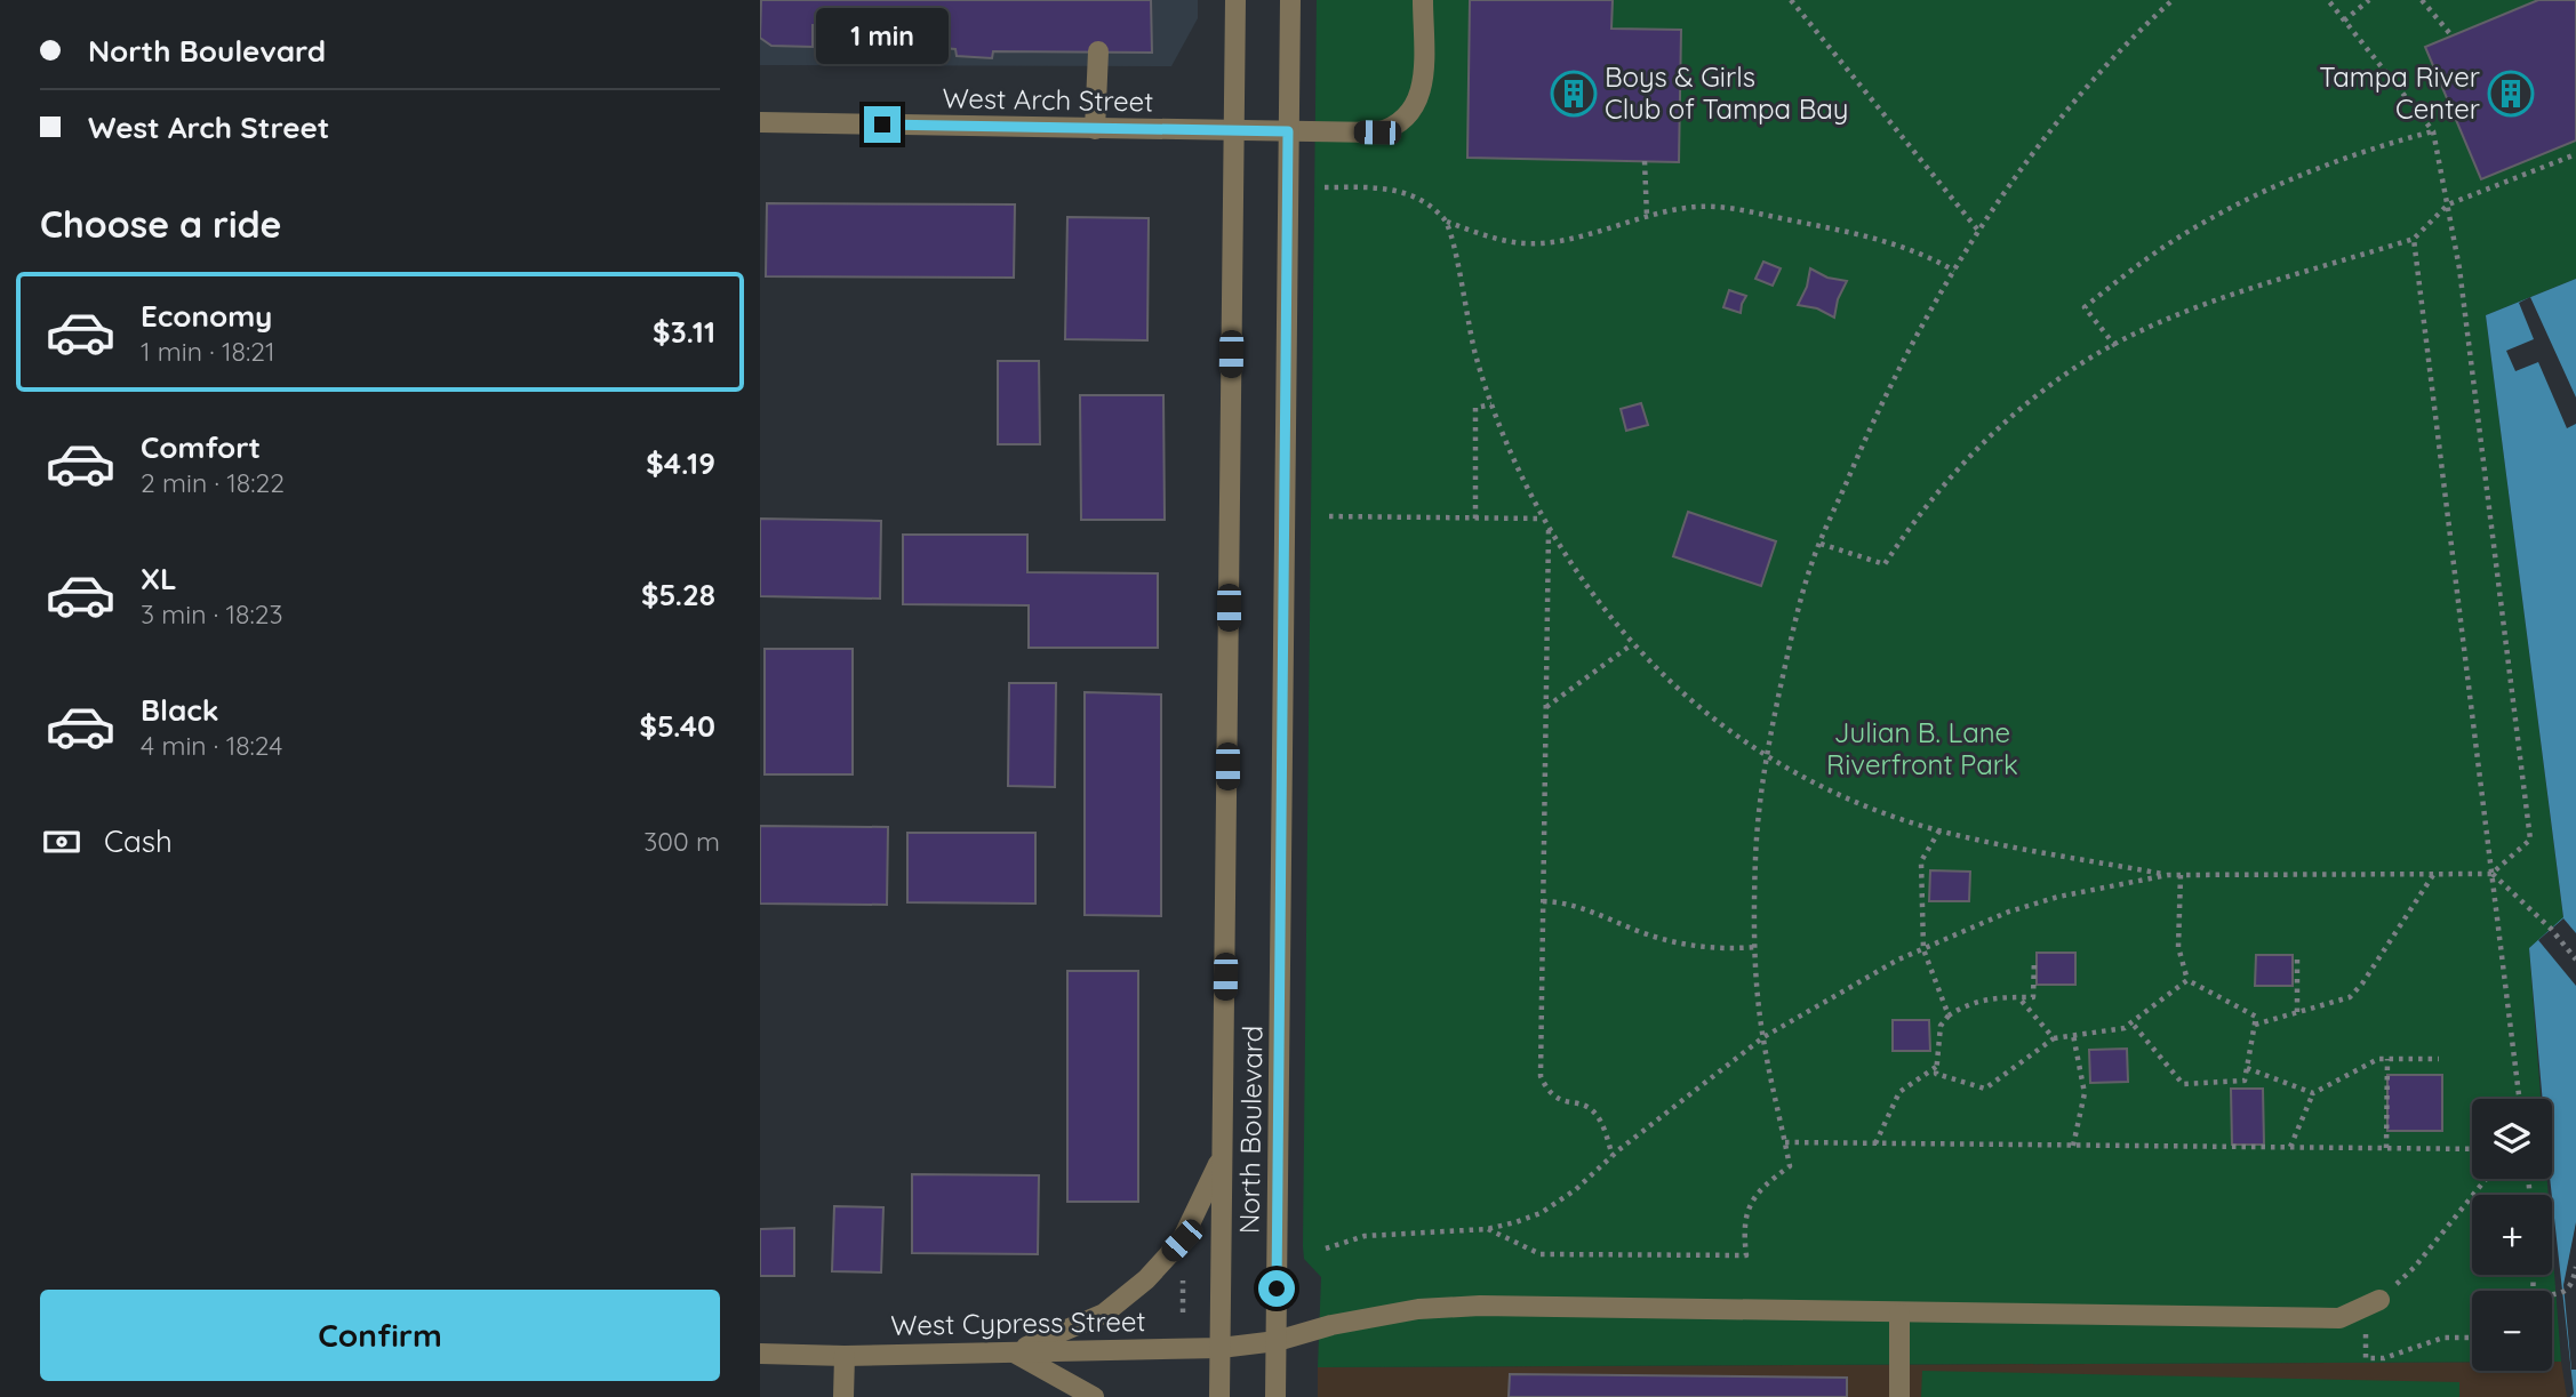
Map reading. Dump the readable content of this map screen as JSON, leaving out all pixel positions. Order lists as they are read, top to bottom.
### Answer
{
  "streets": {
    "street": ["West Arch Street", "North Boulevard", "West Cypress Street"]
  },
  "crossings": [
    ["West Arch Street", "North Boulevard"],
    ["North Boulevard", "West Cypress Street"]
  ],
  "parks": ["Julian B. Lane Riverfront Park"],
  "places": {
    "building": ["Boys & Girls Club of Tampa Bay", "Tampa River Center"]
  },
  "page": {
    "banner": ["North Boulevard", "West Arch Street"],
    "bubble": "1 min",
    "heading": "Choose a ride",
    "list": [
      {
        "name": "Economy",
        "note": "1 min · 18:21",
        "value": "$3.11"
      },
      {
        "name": "Comfort",
        "note": "2 min · 18:22",
        "value": "$4.19"
      },
      {
        "name": "XL",
        "note": "3 min · 18:23",
        "value": "$5.28"
      },
      {
        "name": "Black",
        "note": "4 min · 18:24",
        "value": "$5.40"
      }
    ],
    "pay": ["Cash", "300 m"],
    "map_buttons": ["+", "−"],
    "buttons": "Confirm"
  }
}
